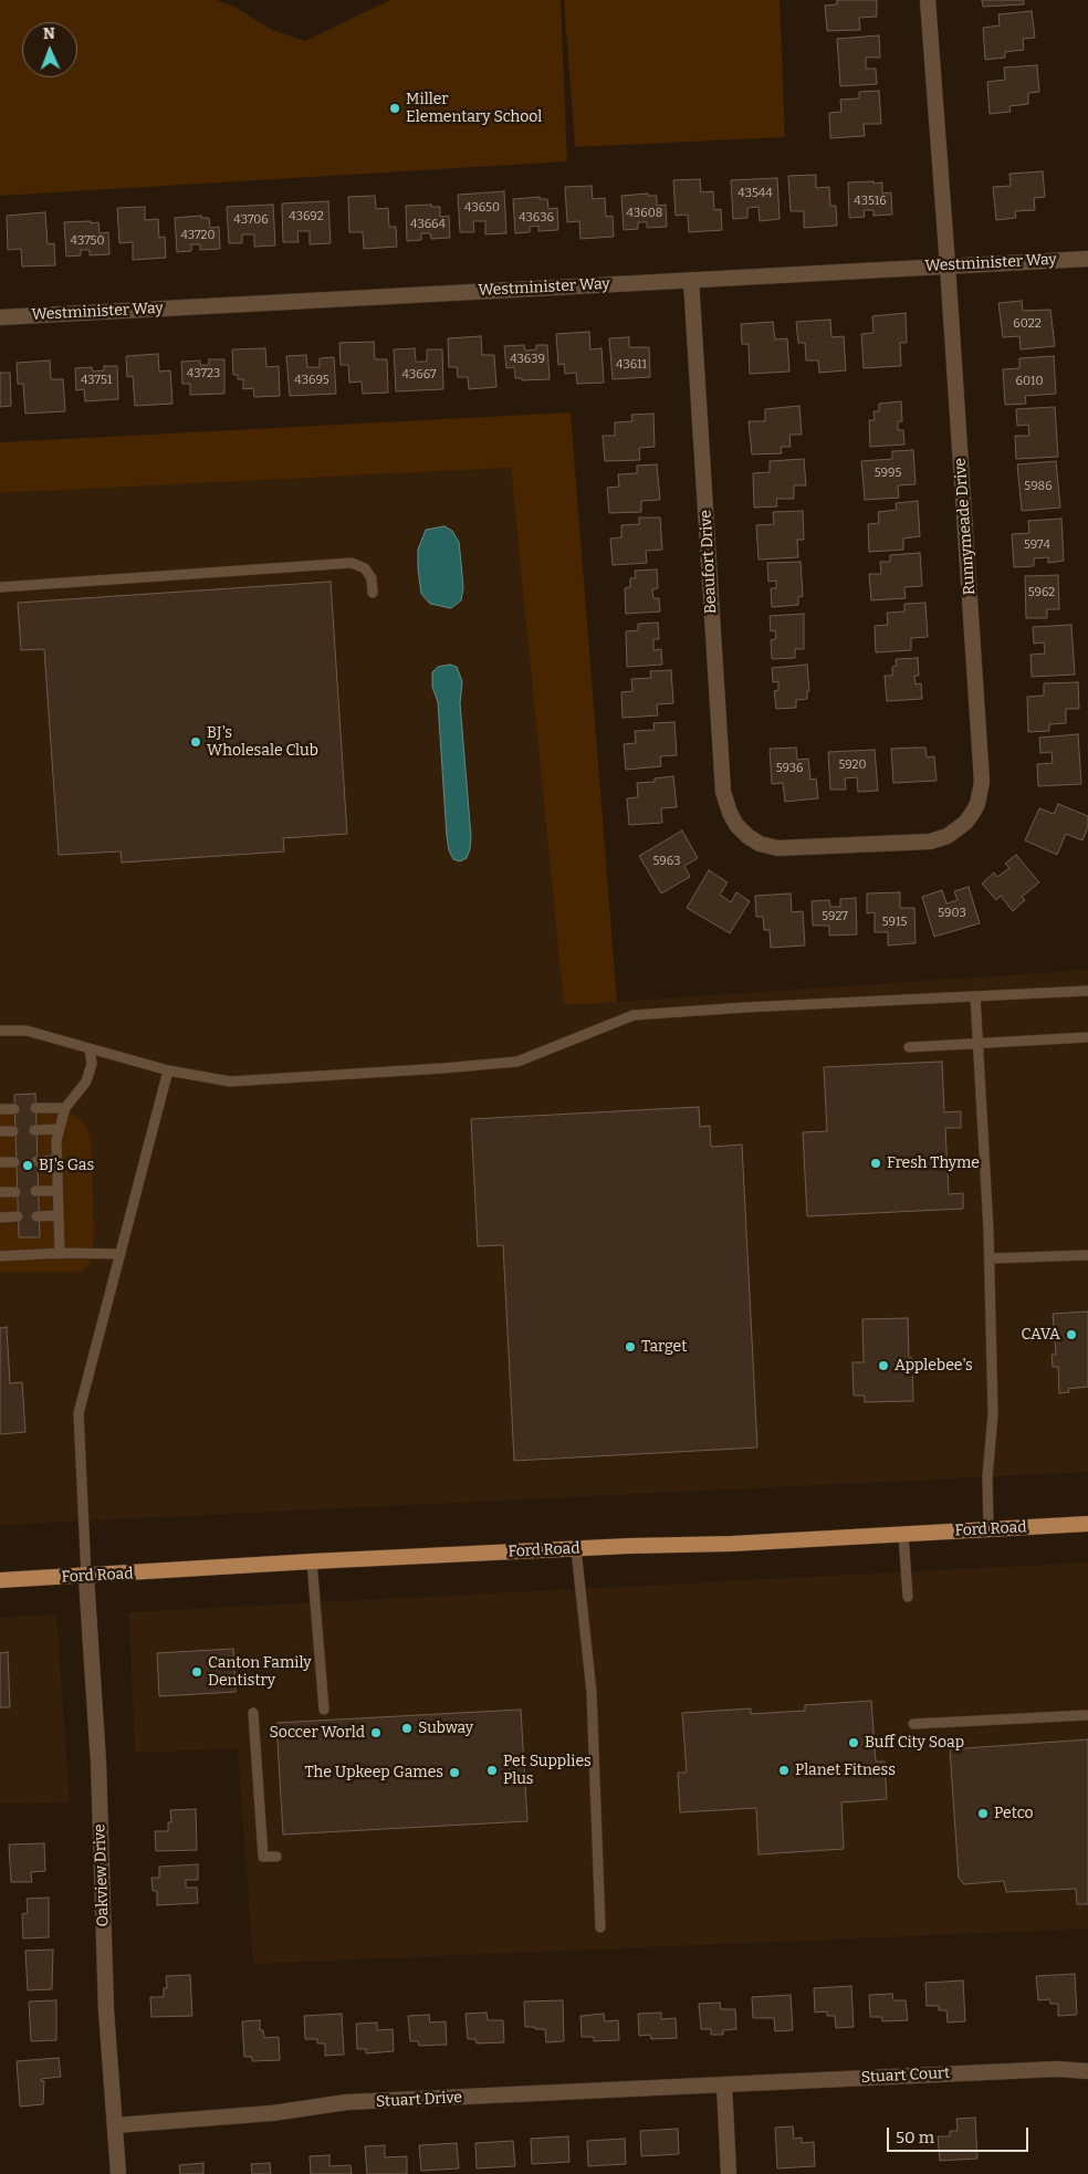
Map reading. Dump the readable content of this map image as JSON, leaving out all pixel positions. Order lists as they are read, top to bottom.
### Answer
{
  "streets": {
    "main road": ["Ford Road"],
    "street": [
      "Westminister Way",
      "Runnymeade Drive",
      "Beaufort Drive",
      "Oakview Drive",
      "Stuart Court",
      "Stuart Drive"
    ]
  },
  "crossings": [
    ["Westminister Way", "Runnymeade Drive"],
    ["Westminister Way", "Beaufort Drive"],
    ["Runnymeade Drive", "Beaufort Drive"],
    ["Ford Road", "Oakview Drive"],
    ["Oakview Drive", "Stuart Drive"],
    ["Stuart Court", "Stuart Drive"]
  ],
  "places": [
    "Miller Elementary School",
    "BJ's Wholesale Club",
    "Fresh Thyme",
    "BJ's Gas",
    "CAVA",
    "Target",
    "Applebee's",
    "Canton Family Dentistry",
    "Subway",
    "Soccer World",
    "Buff City Soap",
    "Pet Supplies Plus",
    "Planet Fitness",
    "The Upkeep Games",
    "Petco"
  ],
  "house_numbers": [
    "43544",
    "43516",
    "43650",
    "43608",
    "43692",
    "43636",
    "43706",
    "43664",
    "43720",
    "43750",
    "6022",
    "43639",
    "43611",
    "43723",
    "43667",
    "43751",
    "43695",
    "6010",
    "5995",
    "5986",
    "5974",
    "5962",
    "5920",
    "5936",
    "5963",
    "5903",
    "5927",
    "5915"
  ],
  "scale_bar": "50 m",
  "north": "top"
}
